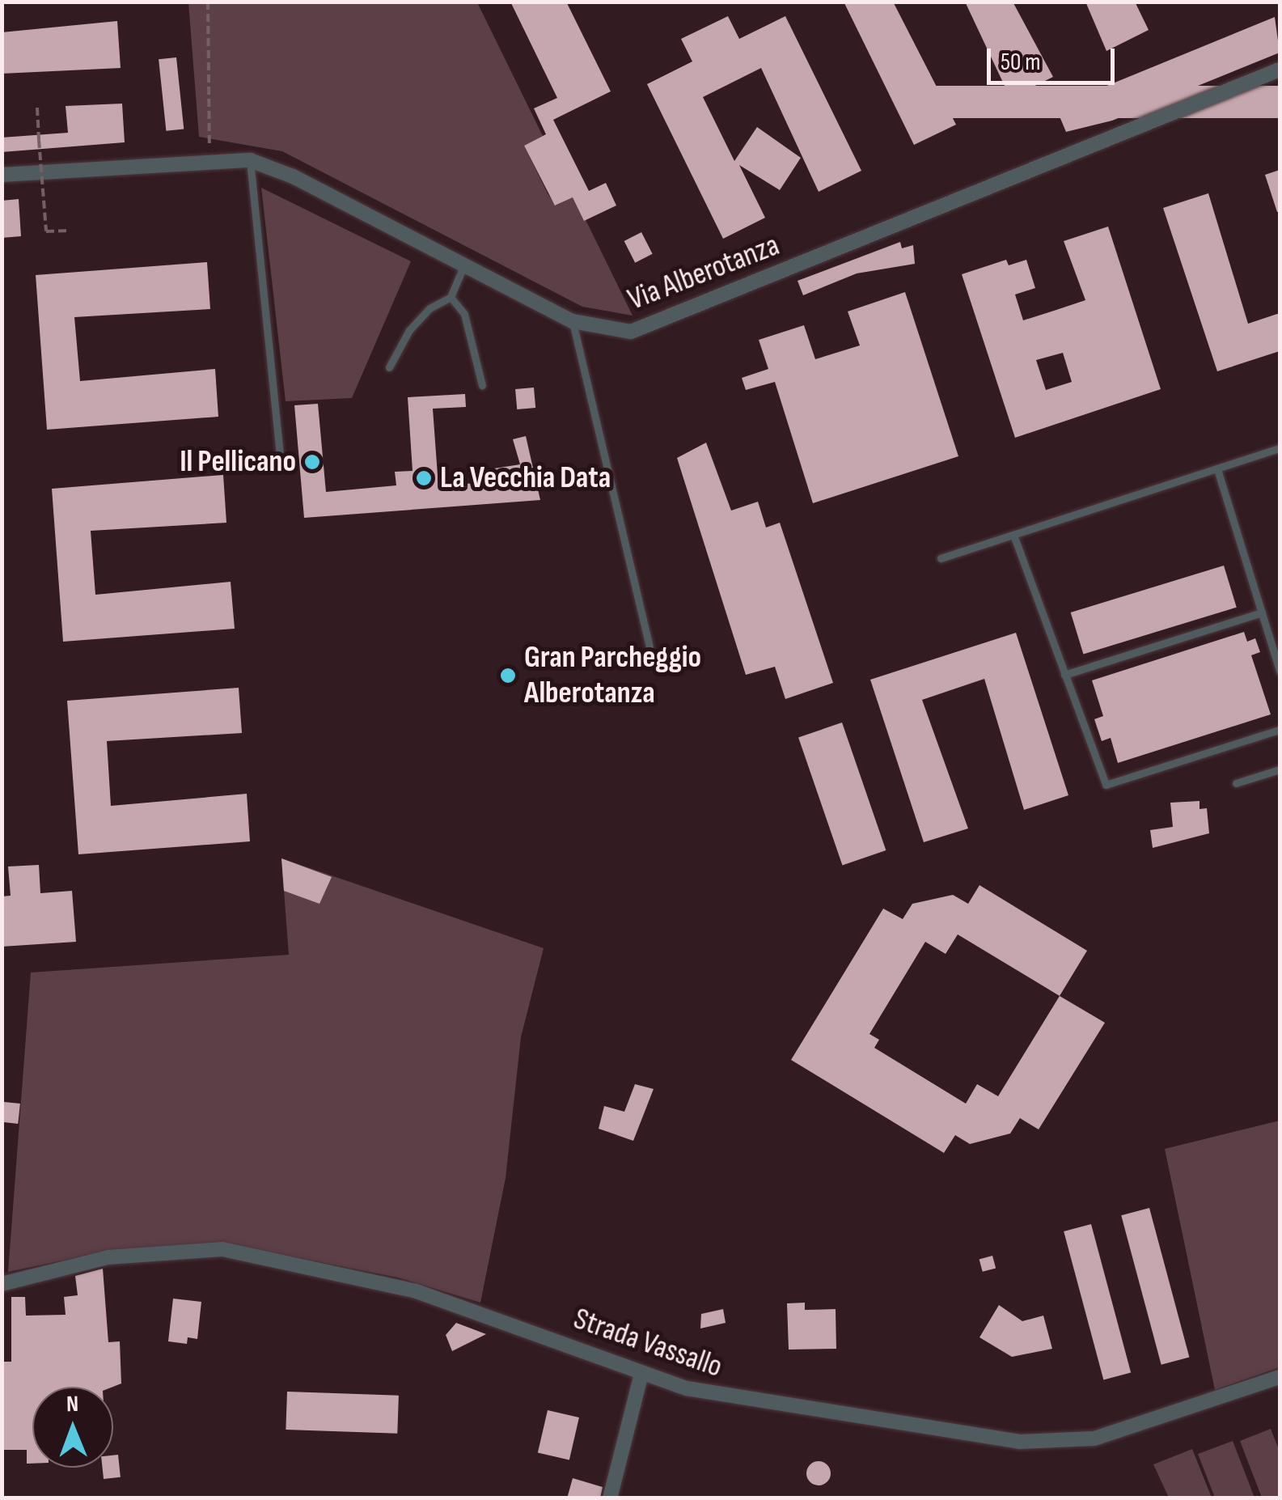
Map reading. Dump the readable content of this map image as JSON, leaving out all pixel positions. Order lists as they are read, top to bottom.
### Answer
{
  "streets": {
    "street": ["Via Alberotanza", "Strada Vassallo"]
  },
  "places": ["Il Pellicano", "La Vecchia Data", "Gran Parcheggio Alberotanza"],
  "scale_bar": "50 m",
  "north": "top"
}
